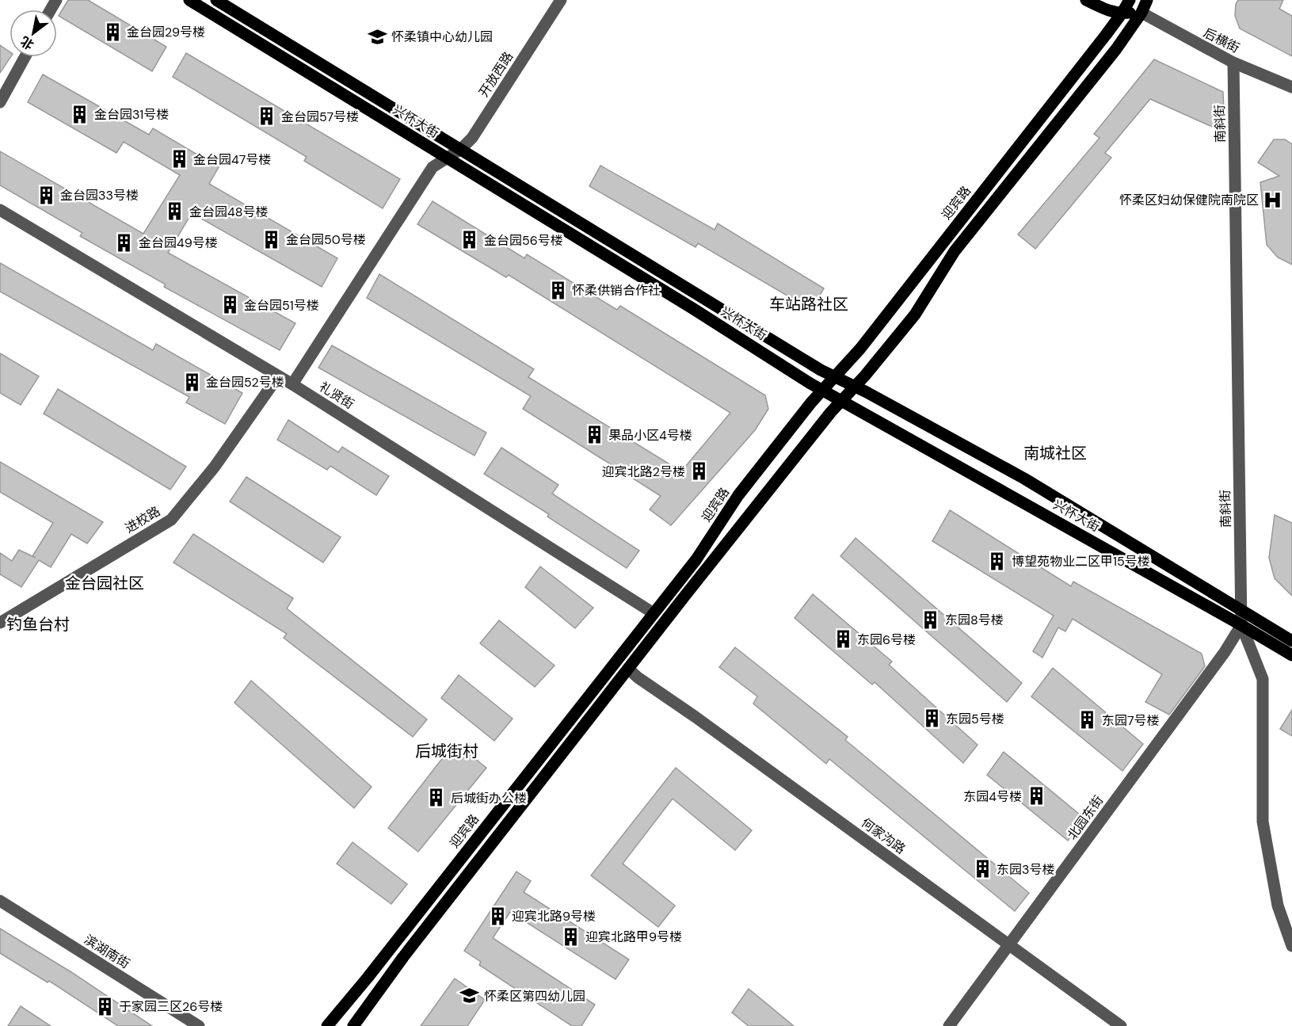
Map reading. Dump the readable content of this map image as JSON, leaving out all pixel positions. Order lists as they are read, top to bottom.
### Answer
{
  "streets": {
    "main road": ["兴怀大街", "迎宾路"],
    "street": [
      "后横街",
      "开放西路",
      "南斜街",
      "礼贤街",
      "进校路",
      "北园东街",
      "何家沟路",
      "滨湖南街"
    ]
  },
  "crossings": [
    ["后横街", "南斜街"],
    ["开放西路", "兴怀大街"],
    ["开放西路", "礼贤街"],
    ["兴怀大街", "南斜街"],
    ["兴怀大街", "迎宾路"],
    ["兴怀大街", "北园东街"],
    ["南斜街", "北园东街"],
    ["迎宾路", "礼贤街"],
    ["礼贤街", "进校路"],
    ["北园东街", "何家沟路"]
  ],
  "districts": [
    "车站路社区",
    "南城社区",
    "金台园社区",
    "钓鱼台村",
    "后城街村"
  ],
  "places": {
    "building": [
      "金台园29号楼",
      "金台园31号楼",
      "金台园57号楼",
      "金台园47号楼",
      "金台园33号楼",
      "金台园48号楼",
      "金台园50号楼",
      "金台园56号楼",
      "金台园49号楼",
      "怀柔供销合作社",
      "金台园51号楼",
      "金台园52号楼",
      "果品小区4号楼",
      "迎宾北路2号楼",
      "博望苑物业二区甲15号楼",
      "东园8号楼",
      "东园6号楼",
      "东园5号楼",
      "东园7号楼",
      "东园4号楼",
      "后城街办公楼",
      "东园3号楼",
      "迎宾北路9号楼",
      "迎宾北路甲9号楼",
      "于家园三区26号楼"
    ],
    "school or university": ["怀柔镇中心幼儿园", "怀柔区第四幼儿园"],
    "hospital": ["怀柔区妇幼保健院南院区"]
  },
  "north": "bottom left"
}
